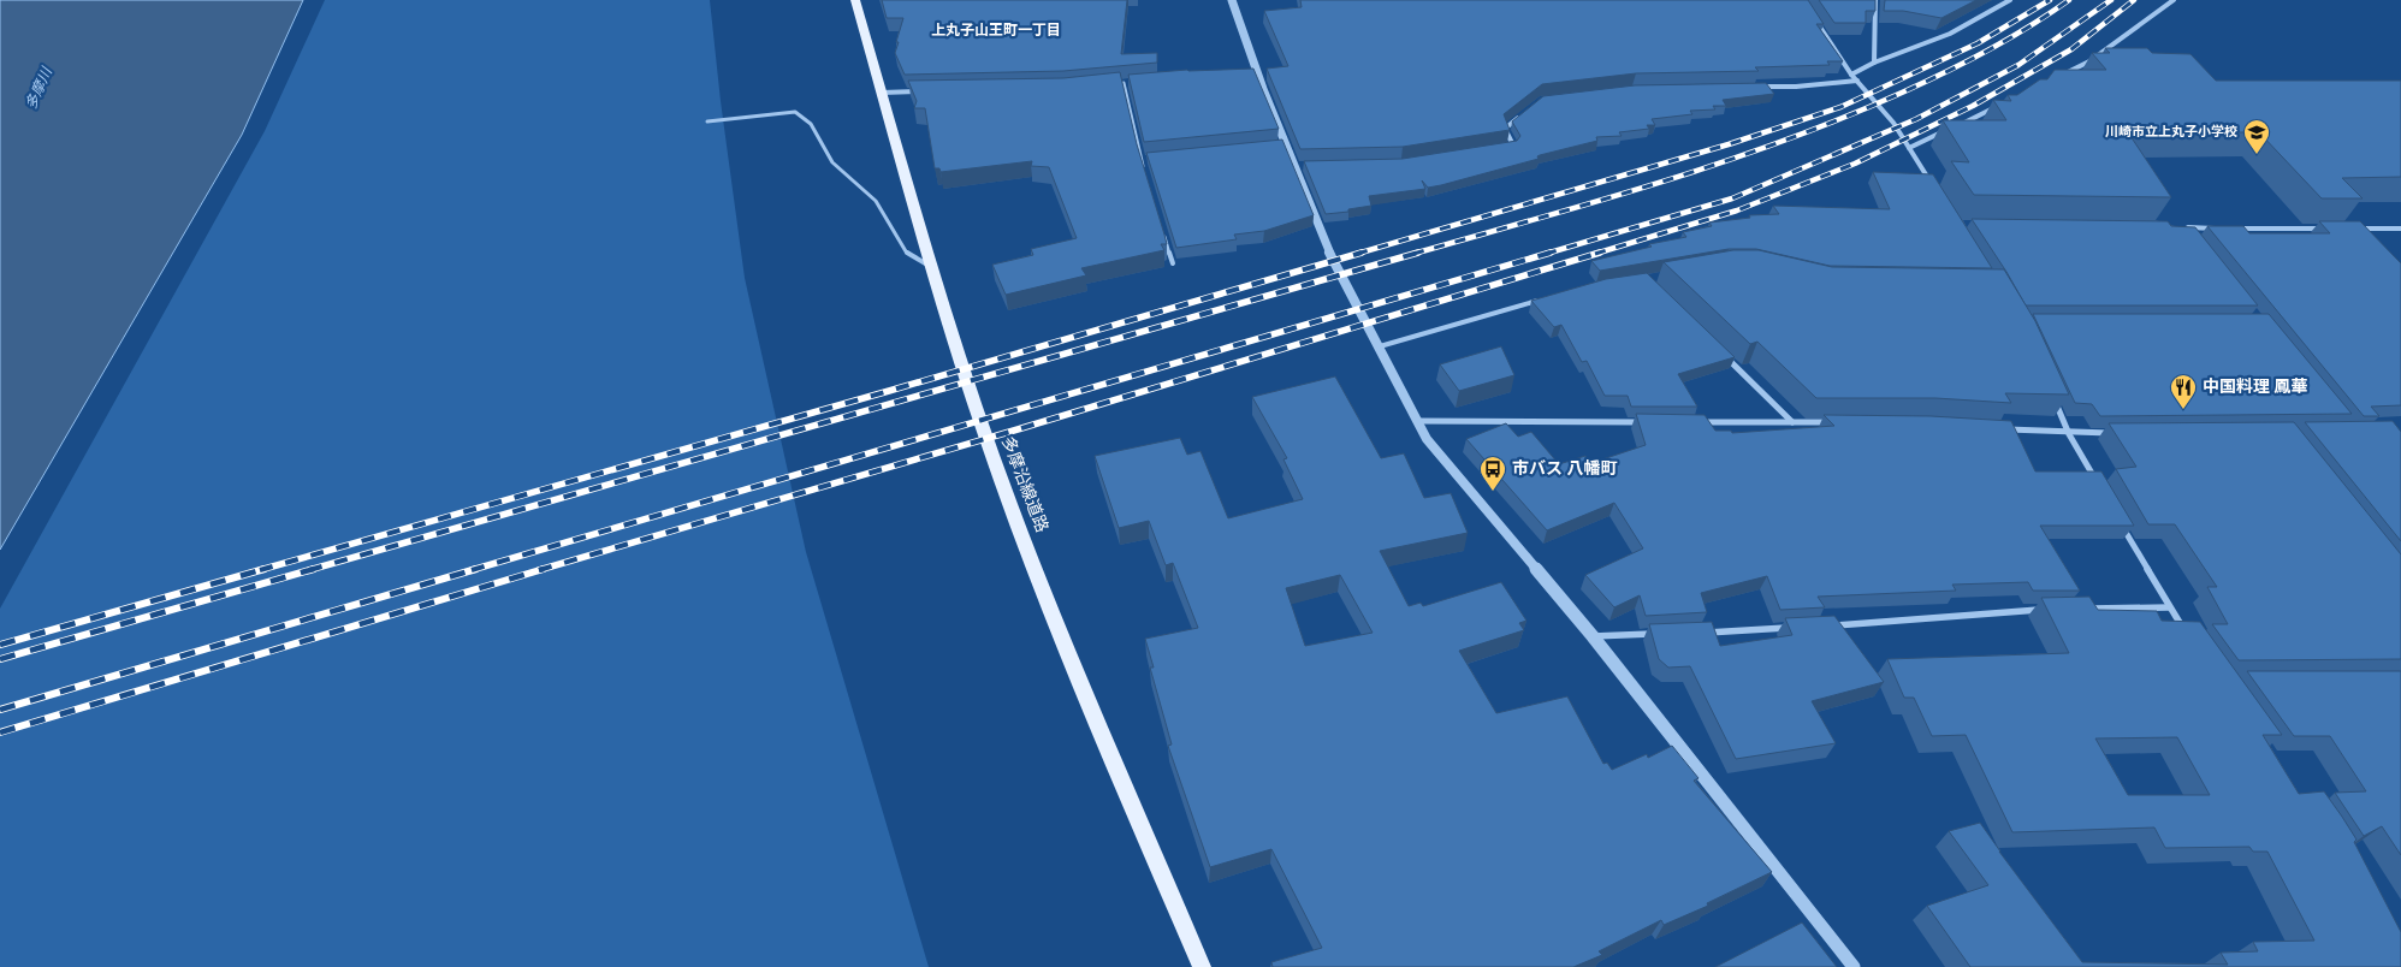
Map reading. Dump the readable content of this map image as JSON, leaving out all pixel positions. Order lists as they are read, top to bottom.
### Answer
{
  "streets": {
    "main road": ["多摩沿線道路"]
  },
  "districts": ["上丸子山王町一丁目"],
  "water": ["多摩川"],
  "places": {
    "school or university": ["川崎市立上丸子小学校"],
    "restaurant": ["中国料理 鳳華"],
    "bus stop": ["市バス 八幡町"]
  }
}
